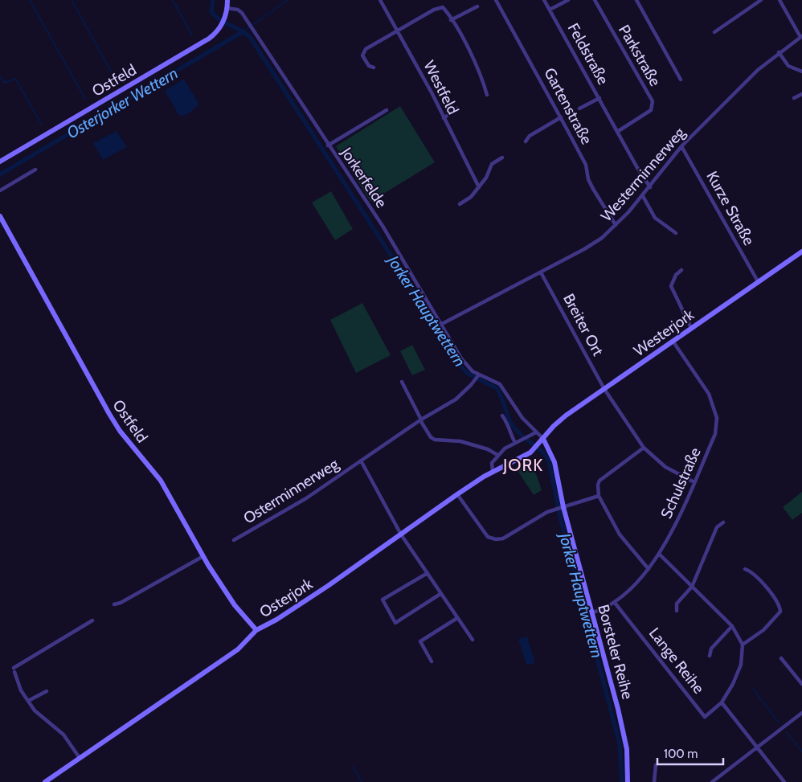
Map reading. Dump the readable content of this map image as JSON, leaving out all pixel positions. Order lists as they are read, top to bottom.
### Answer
{
  "streets": {
    "street": [
      "Feldstraße",
      "Parkstraße",
      "Ostfeld",
      "Westfeld",
      "Gartenstraße",
      "Westerminnerweg",
      "Jorkerfelde",
      "Kurze Straße",
      "Breiter Ort",
      "Westerjork",
      "Schulstraße",
      "Osterminnerweg",
      "Osterjork",
      "Borsteler Reihe",
      "Lange Reihe"
    ]
  },
  "crossings": [
    ["Feldstraße", "Parkstraße"],
    ["Feldstraße", "Westerminnerweg"],
    ["Ostfeld", "Jorkerfelde"],
    ["Ostfeld", "Osterjork"],
    ["Gartenstraße", "Westerminnerweg"],
    ["Westerminnerweg", "Jorkerfelde"],
    ["Westerminnerweg", "Kurze Straße"],
    ["Westerminnerweg", "Breiter Ort"],
    ["Jorkerfelde", "Westerjork"],
    ["Jorkerfelde", "Osterminnerweg"],
    ["Jorkerfelde", "Osterjork"],
    ["Jorkerfelde", "Borsteler Reihe"],
    ["Kurze Straße", "Westerjork"],
    ["Breiter Ort", "Westerjork"],
    ["Breiter Ort", "Schulstraße"],
    ["Westerjork", "Schulstraße"],
    ["Westerjork", "Osterjork"],
    ["Westerjork", "Borsteler Reihe"],
    ["Schulstraße", "Borsteler Reihe"],
    ["Schulstraße", "Lange Reihe"],
    ["Osterjork", "Borsteler Reihe"]
  ],
  "districts": ["JORK"],
  "water": ["Osterjorker Wettern", "Jorker Hauptwettern"],
  "scale_bar": "100 m"
}
